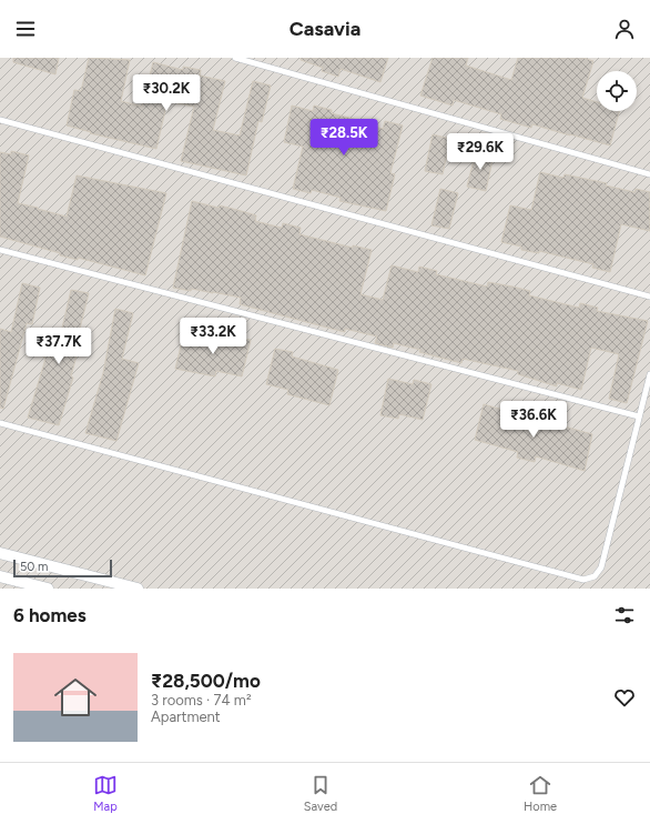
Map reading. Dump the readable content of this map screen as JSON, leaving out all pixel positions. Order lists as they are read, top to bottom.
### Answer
{
  "scale_bar": "50 m",
  "page": {
    "header": "Casavia",
    "price": [
      "₹30.2K",
      "₹28.5K",
      "₹29.6K",
      "₹33.2K",
      "₹37.7K",
      "₹36.6K"
    ],
    "scale": "50 m",
    "heading": "6 homes",
    "list": [
      {
        "name": "₹28,500/mo",
        "note": "3 rooms · 74 m² · Apartment"
      }
    ],
    "tabs": ["Map", "Saved", "Home"]
  }
}
